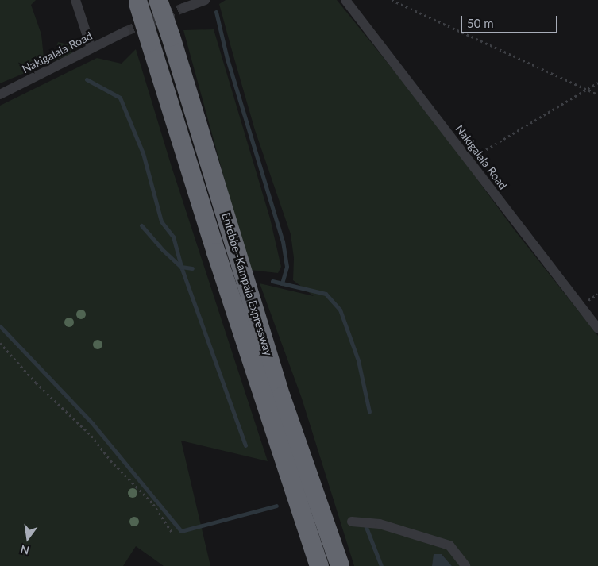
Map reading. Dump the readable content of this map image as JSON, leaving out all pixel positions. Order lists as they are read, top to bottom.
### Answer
{
  "streets": {
    "highway": ["Entebbe–Kampala Expressway"],
    "street": ["Nakigalala Road"]
  },
  "scale_bar": "50 m",
  "north": "bottom"
}
